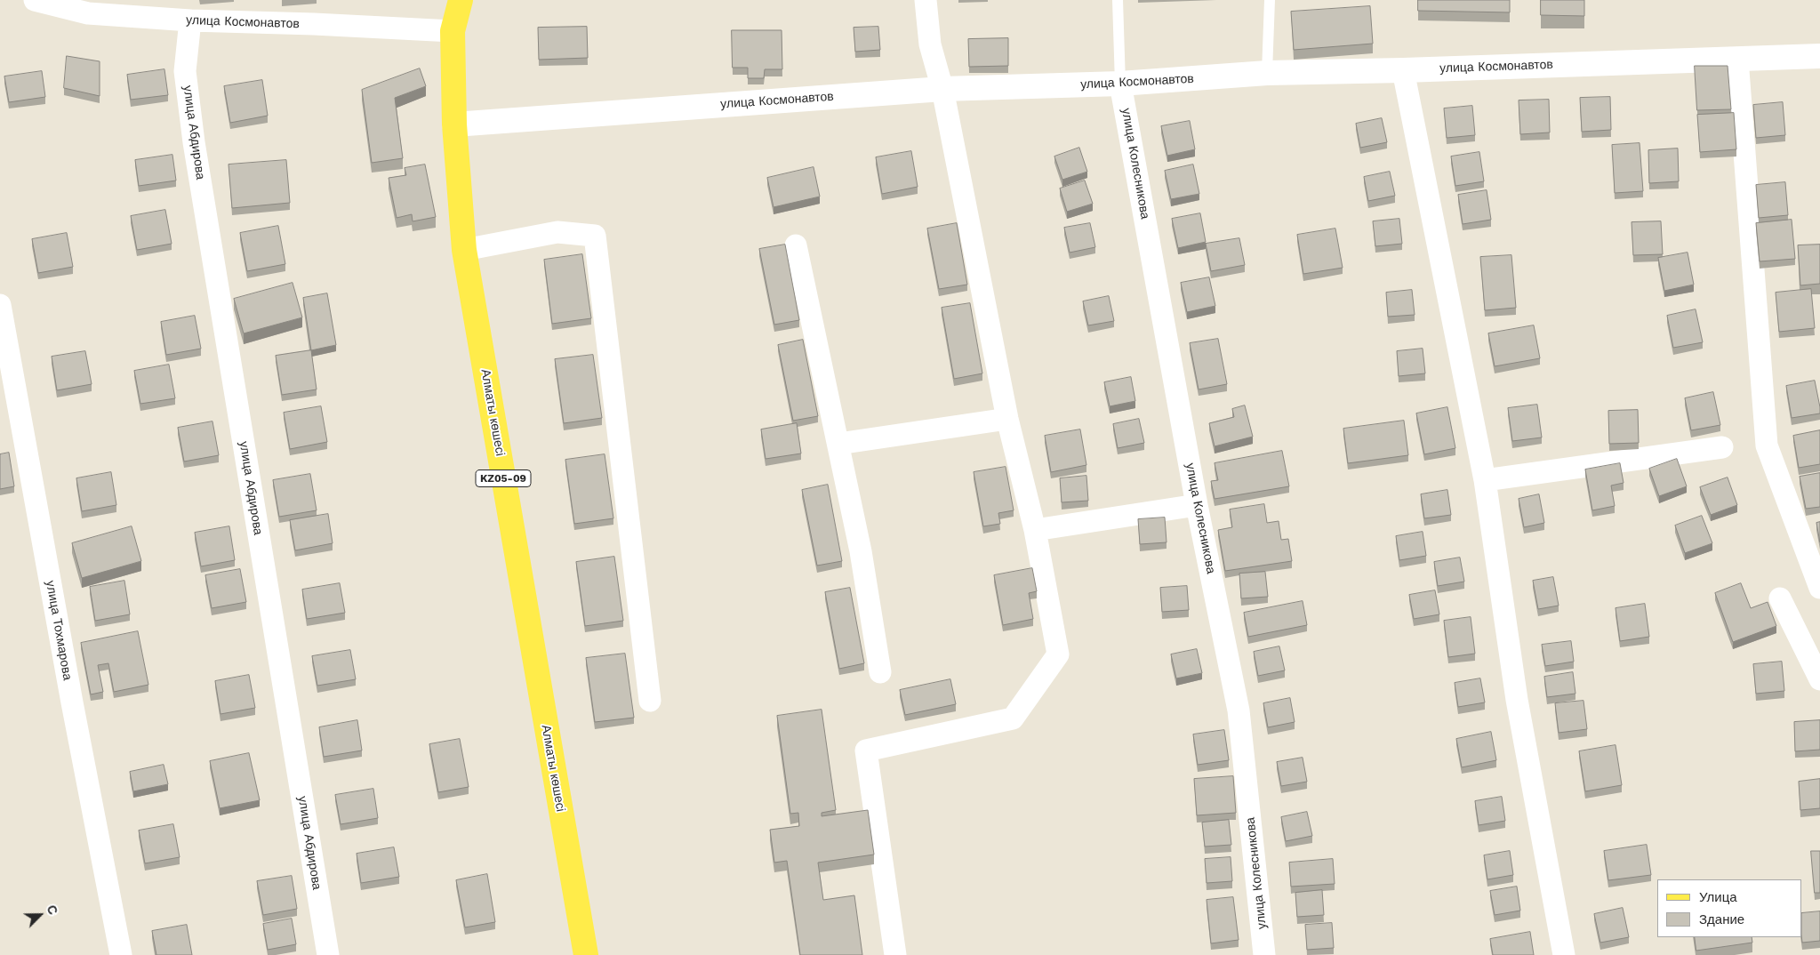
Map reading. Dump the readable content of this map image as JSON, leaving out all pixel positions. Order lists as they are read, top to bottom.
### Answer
{
  "streets": {
    "main road": ["улица Космонавтов", "Алматы көшесі", "KZ05-09"],
    "street": ["улица Абдирова", "улица Колесникова", "улица Тохмарова"]
  },
  "crossings": [
    ["улица Космонавтов", "улица Абдирова"],
    ["улица Космонавтов", "улица Колесникова"],
    ["улица Космонавтов", "Алматы көшесі"]
  ],
  "legend": ["Улица", "Здание"],
  "north": "top right"
}
